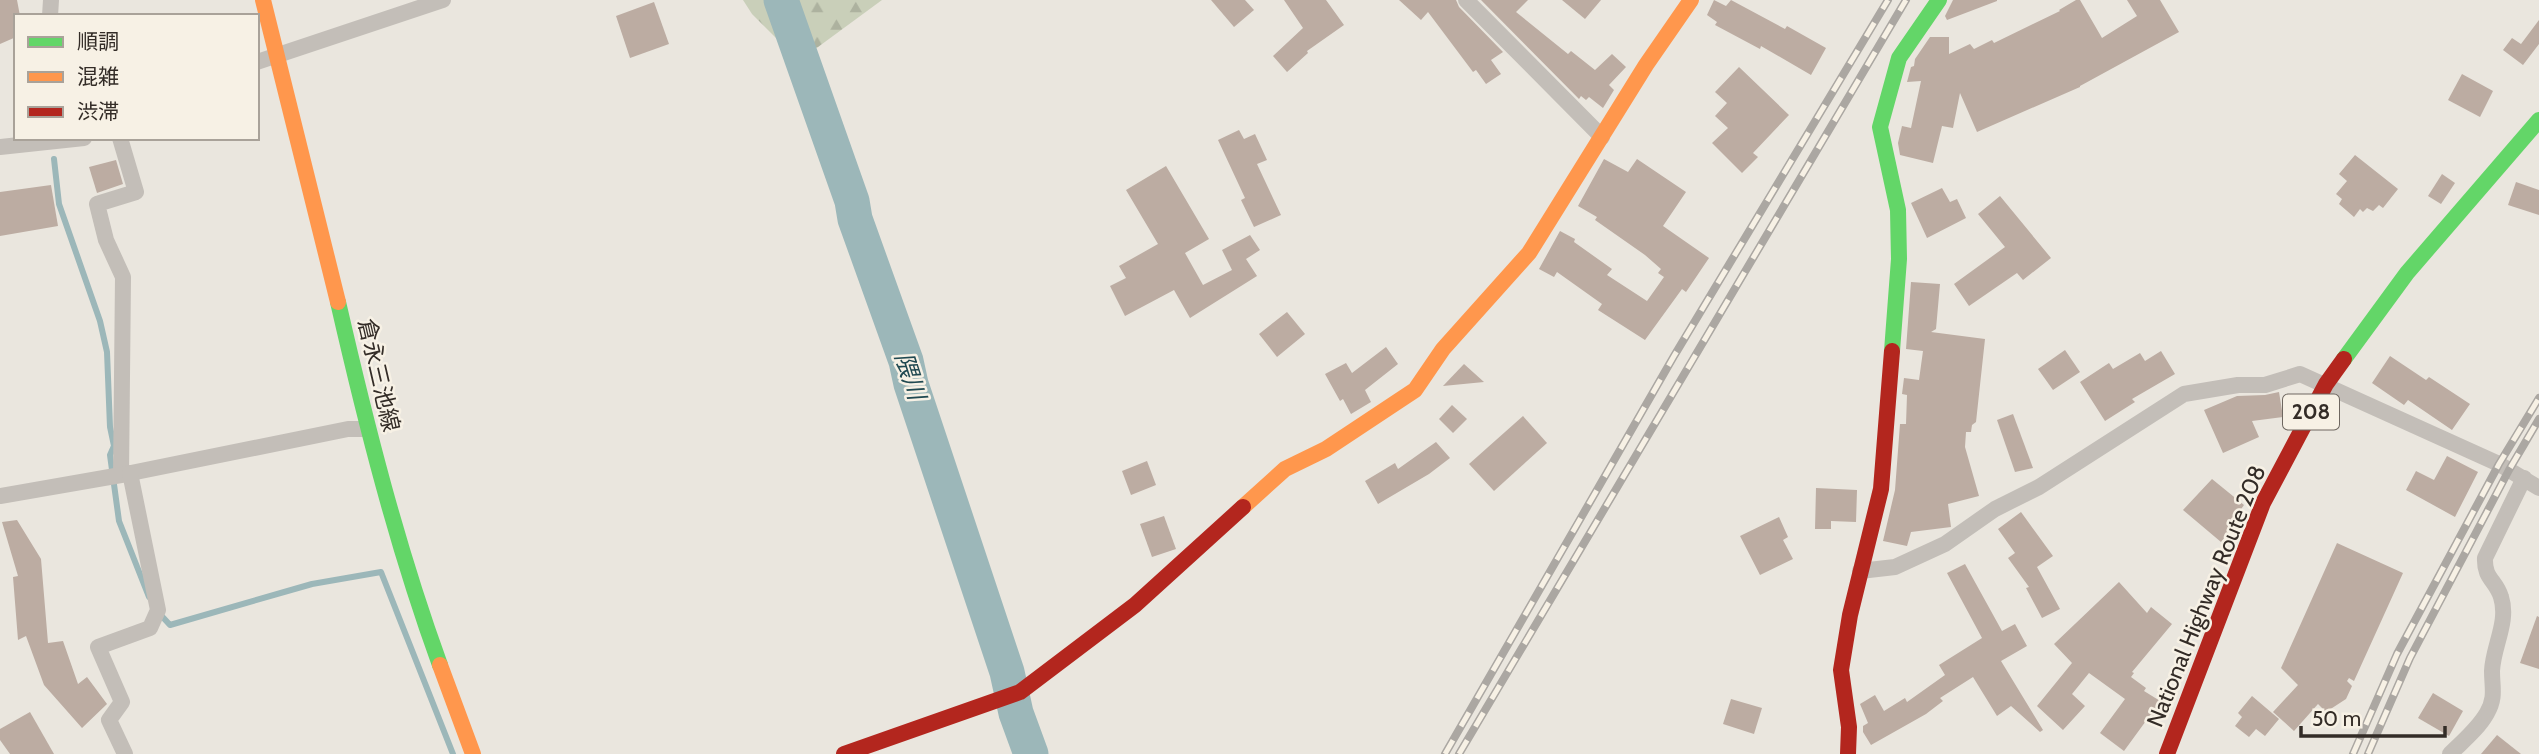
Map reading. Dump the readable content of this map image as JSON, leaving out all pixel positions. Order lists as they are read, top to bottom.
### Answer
{
  "streets": {
    "main road": ["倉永三池線", "208", "National Highway Route 208"]
  },
  "water": ["隈川"],
  "legend": ["順調", "混雑", "渋滞"],
  "scale_bar": "50 m"
}
